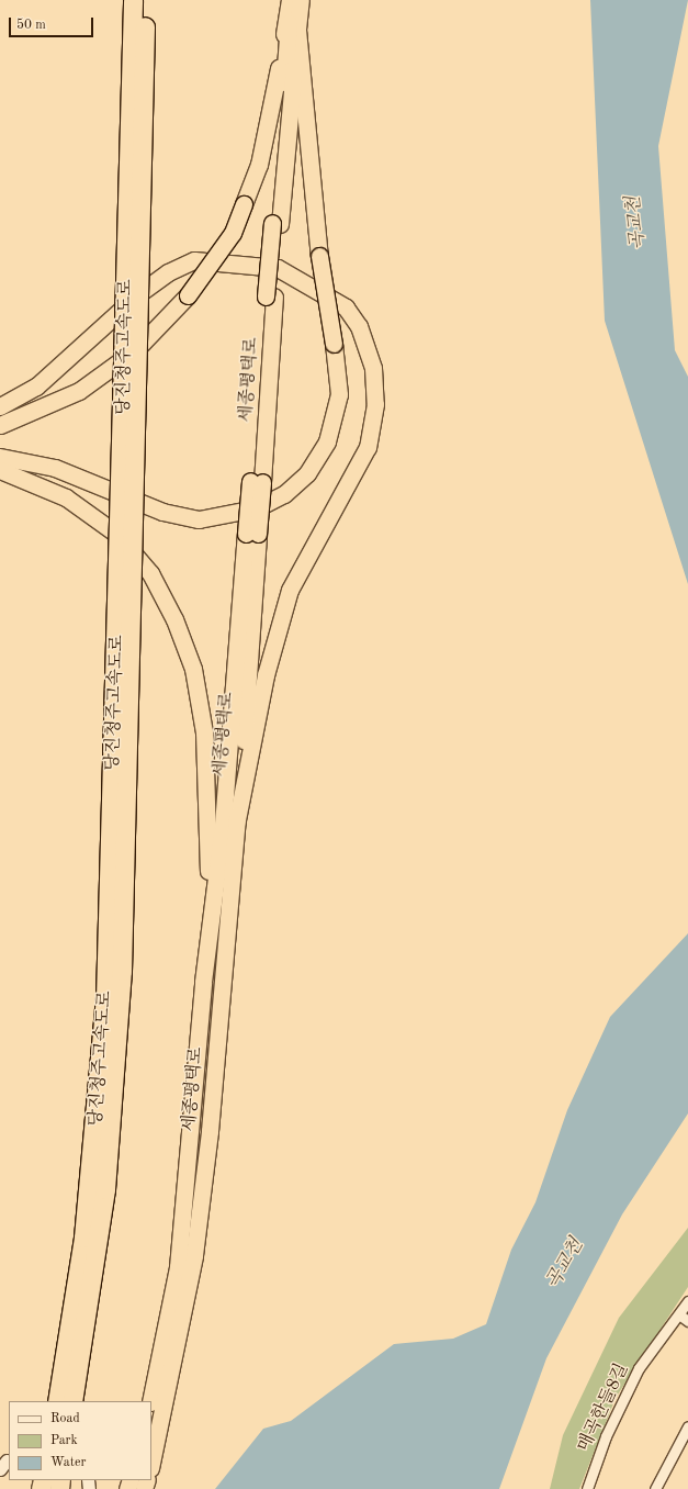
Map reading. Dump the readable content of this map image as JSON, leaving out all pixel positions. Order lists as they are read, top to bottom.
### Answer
{
  "streets": {
    "highway": ["당진청주고속도로", "세종평택로"],
    "street": ["매곡한들8길"]
  },
  "water": ["곡교천"],
  "legend": ["Road", "Park", "Water"],
  "scale_bar": "50 m"
}
